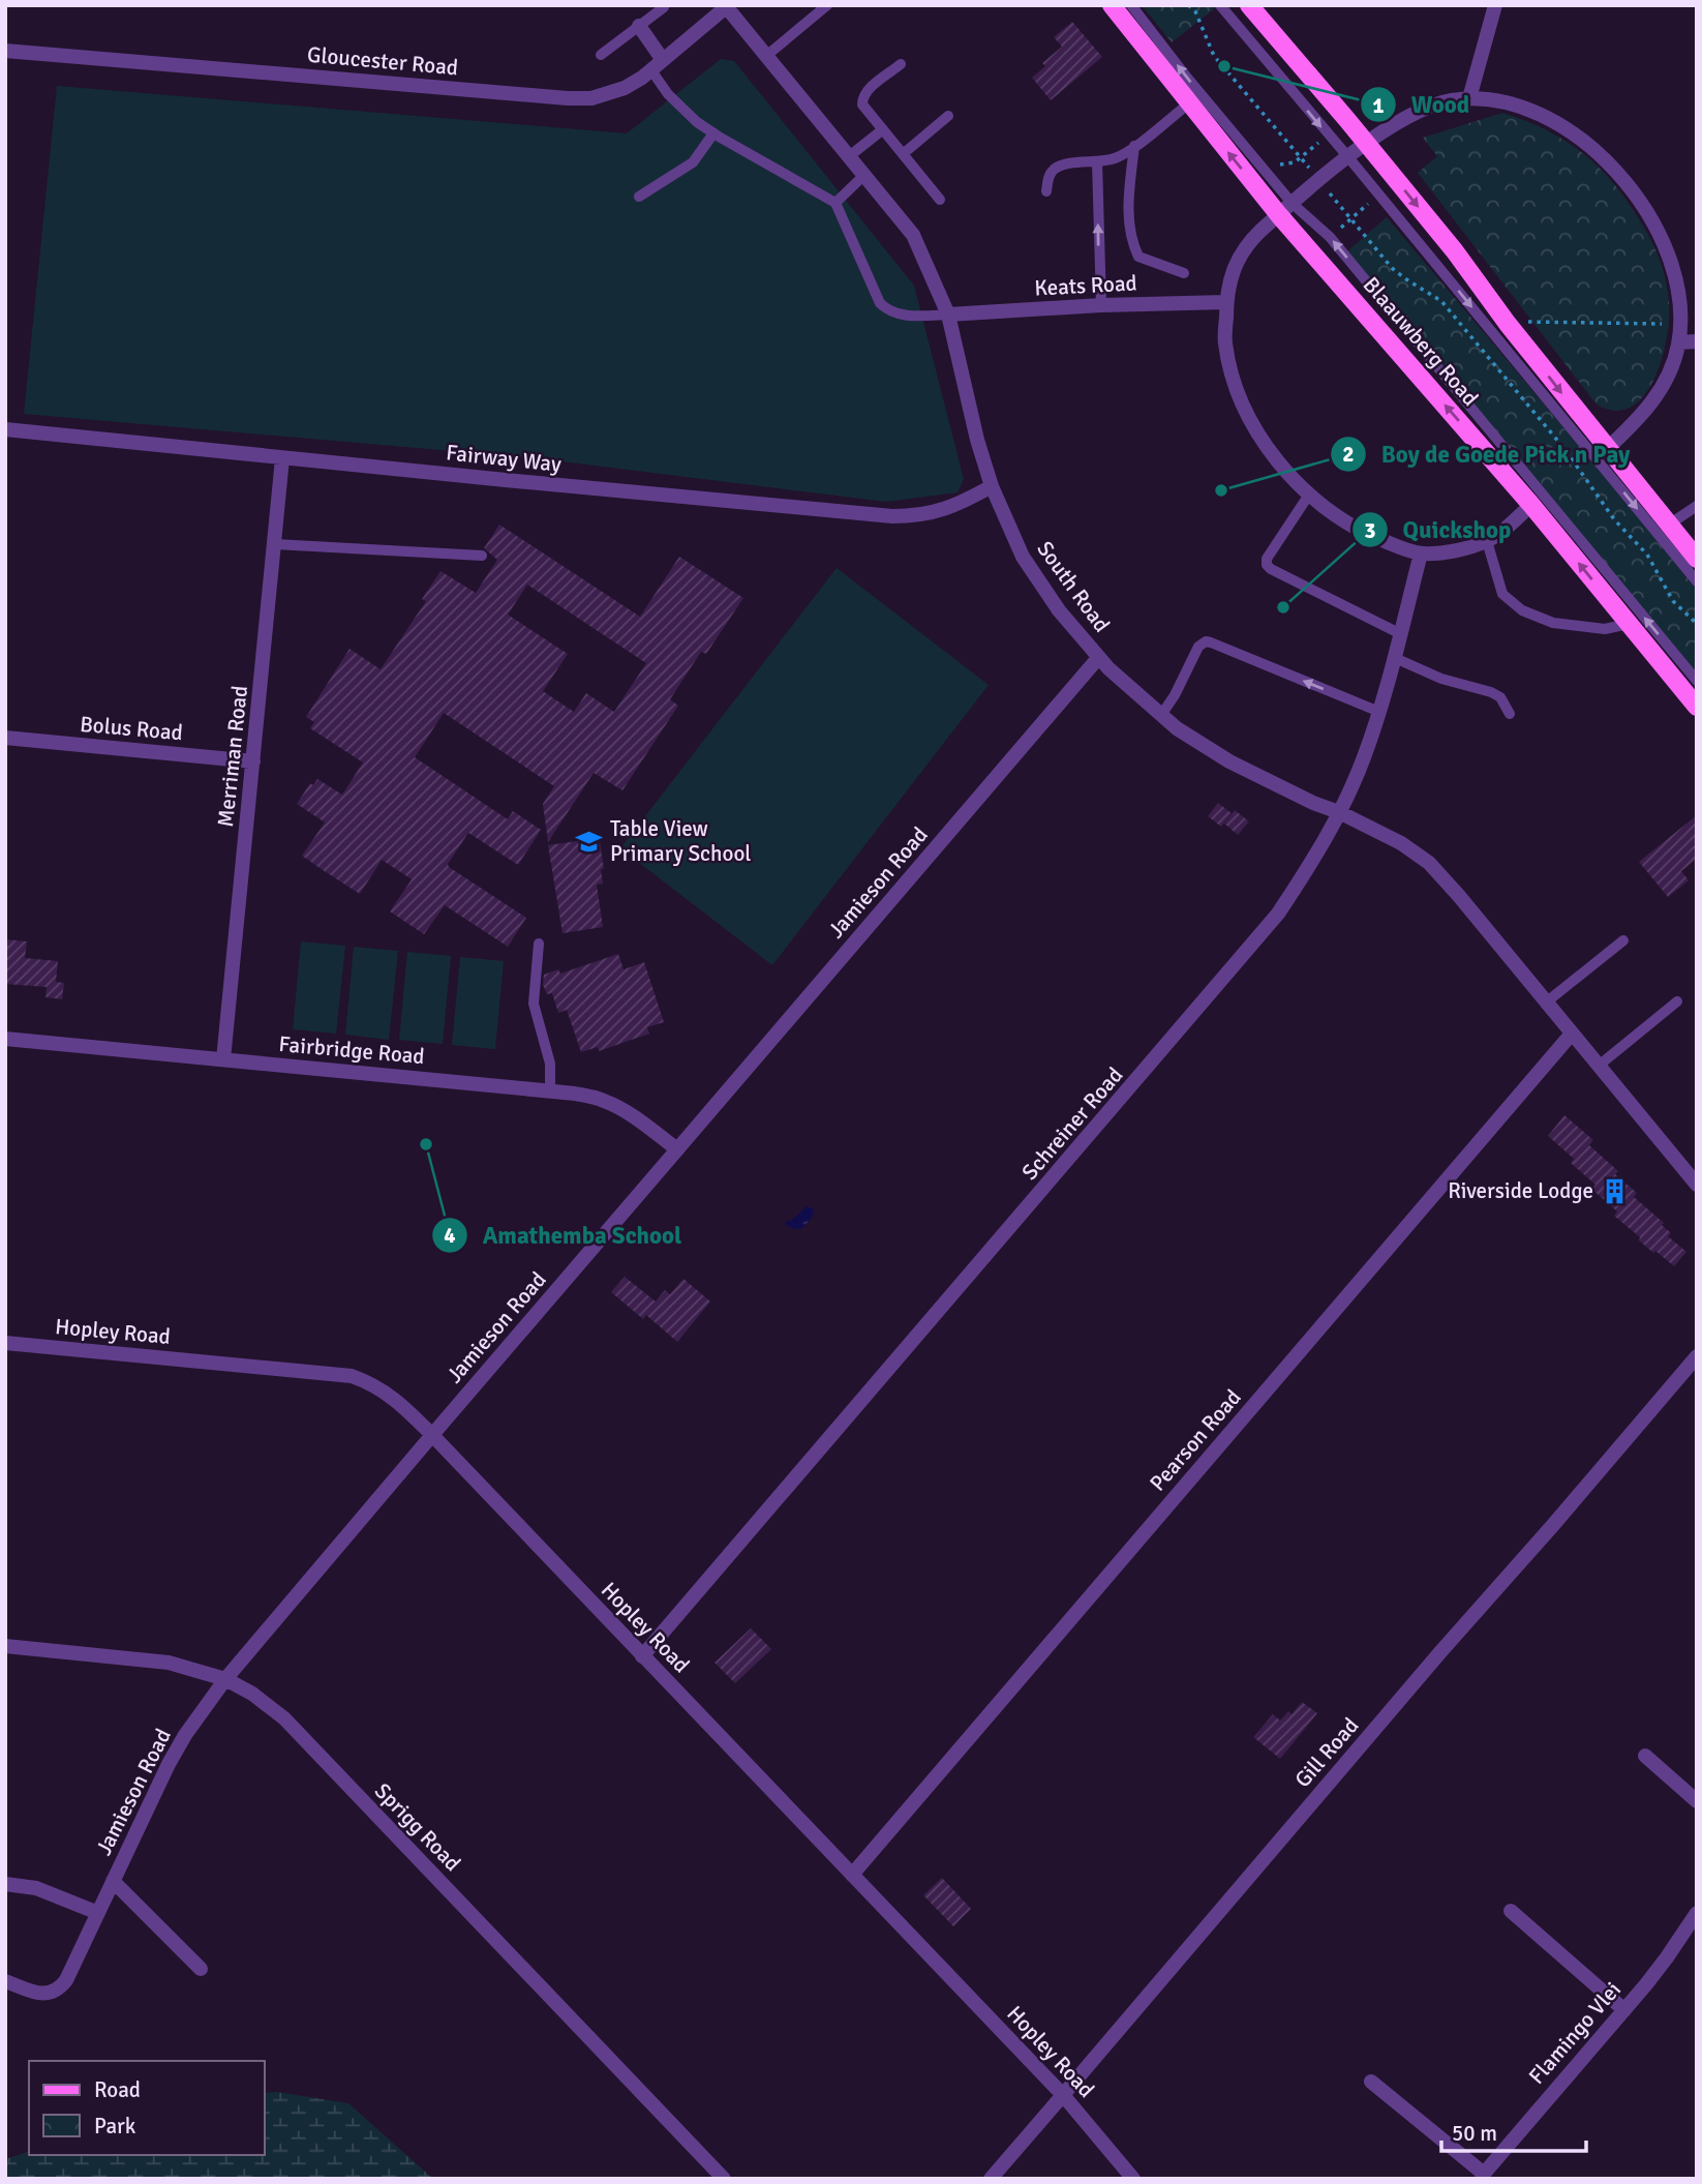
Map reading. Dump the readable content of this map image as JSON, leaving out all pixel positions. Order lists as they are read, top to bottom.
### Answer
{
  "streets": {
    "main road": ["Blaauwberg Road"],
    "street": [
      "Gloucester Road",
      "Keats Road",
      "Fairway Way",
      "South Road",
      "Bolus Road",
      "Merriman Road",
      "Jamieson Road",
      "Fairbridge Road",
      "Schreiner Road",
      "Hopley Road",
      "Pearson Road",
      "Gill Road",
      "Sprigg Road",
      "Flamingo Vlei"
    ]
  },
  "crossings": [
    ["Gloucester Road", "South Road"],
    ["Keats Road", "South Road"],
    ["Fairway Way", "South Road"],
    ["Fairway Way", "Merriman Road"],
    ["South Road", "Jamieson Road"],
    ["South Road", "Schreiner Road"],
    ["South Road", "Pearson Road"],
    ["Bolus Road", "Merriman Road"],
    ["Merriman Road", "Fairbridge Road"],
    ["Jamieson Road", "Fairbridge Road"],
    ["Jamieson Road", "Hopley Road"],
    ["Jamieson Road", "Sprigg Road"],
    ["Schreiner Road", "Hopley Road"],
    ["Hopley Road", "Pearson Road"],
    ["Hopley Road", "Gill Road"]
  ],
  "places": {
    "other": [
      "Wood",
      "Boy de Goede Pick n Pay",
      "Quickshop",
      "Amathemba School"
    ],
    "school or university": ["Table View Primary School"],
    "building": ["Riverside Lodge"]
  },
  "legend": ["Road", "Park"],
  "scale_bar": "50 m"
}
